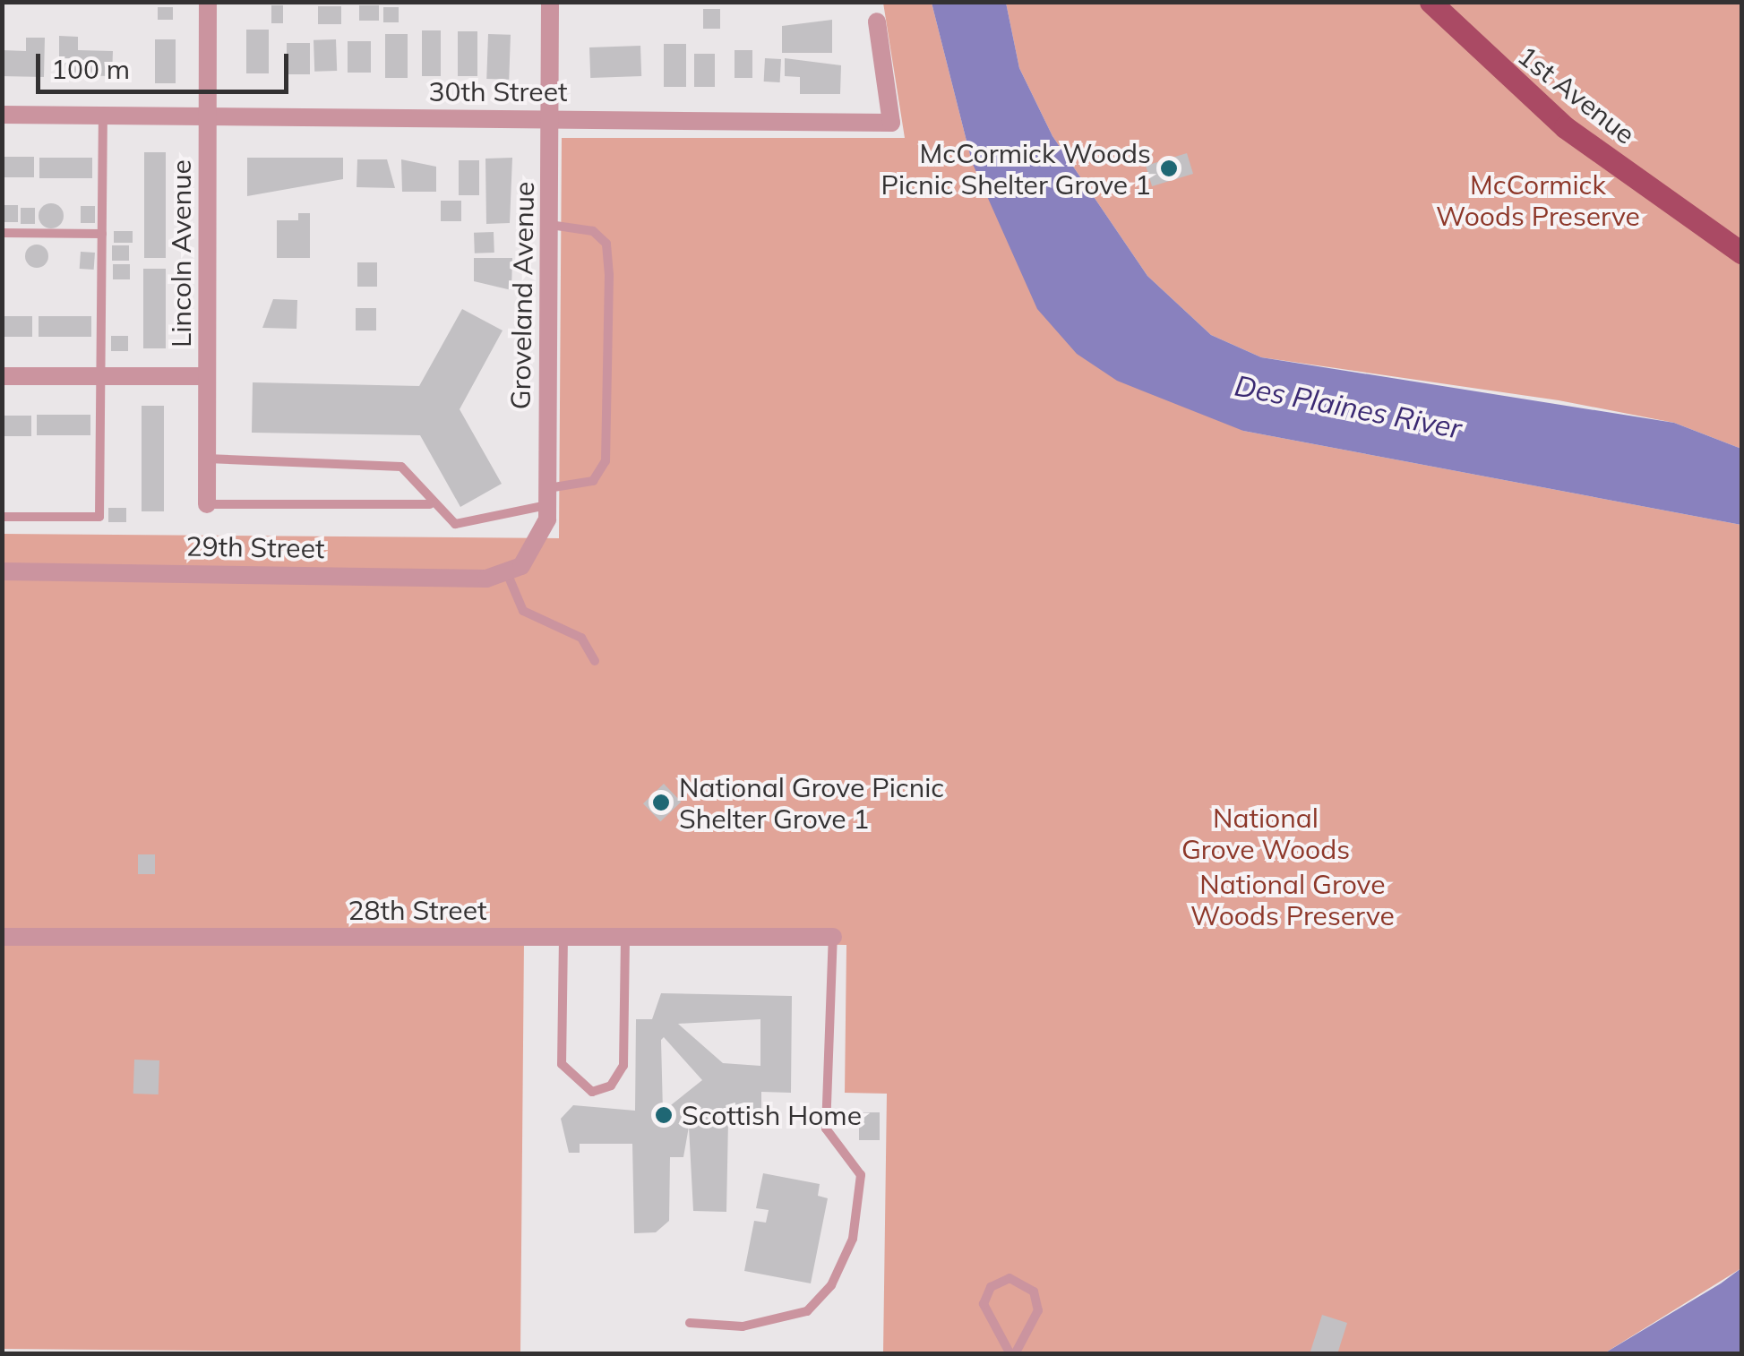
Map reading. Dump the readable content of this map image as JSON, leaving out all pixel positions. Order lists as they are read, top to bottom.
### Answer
{
  "streets": {
    "main road": ["1st Avenue"],
    "street": [
      "30th Street",
      "Lincoln Avenue",
      "Groveland Avenue",
      "29th Street",
      "28th Street"
    ]
  },
  "crossings": [
    ["30th Street", "Lincoln Avenue"],
    ["30th Street", "Groveland Avenue"],
    ["Groveland Avenue", "29th Street"]
  ],
  "water": ["Des Plaines River"],
  "parks": ["McCormick Woods Preserve", "National Grove Woods", "National Grove Woods Preserve"],
  "places": ["McCormick Woods Picnic Shelter Grove 1", "National Grove Picnic Shelter Grove 1", "Scottish Home"],
  "scale_bar": "100 m"
}
